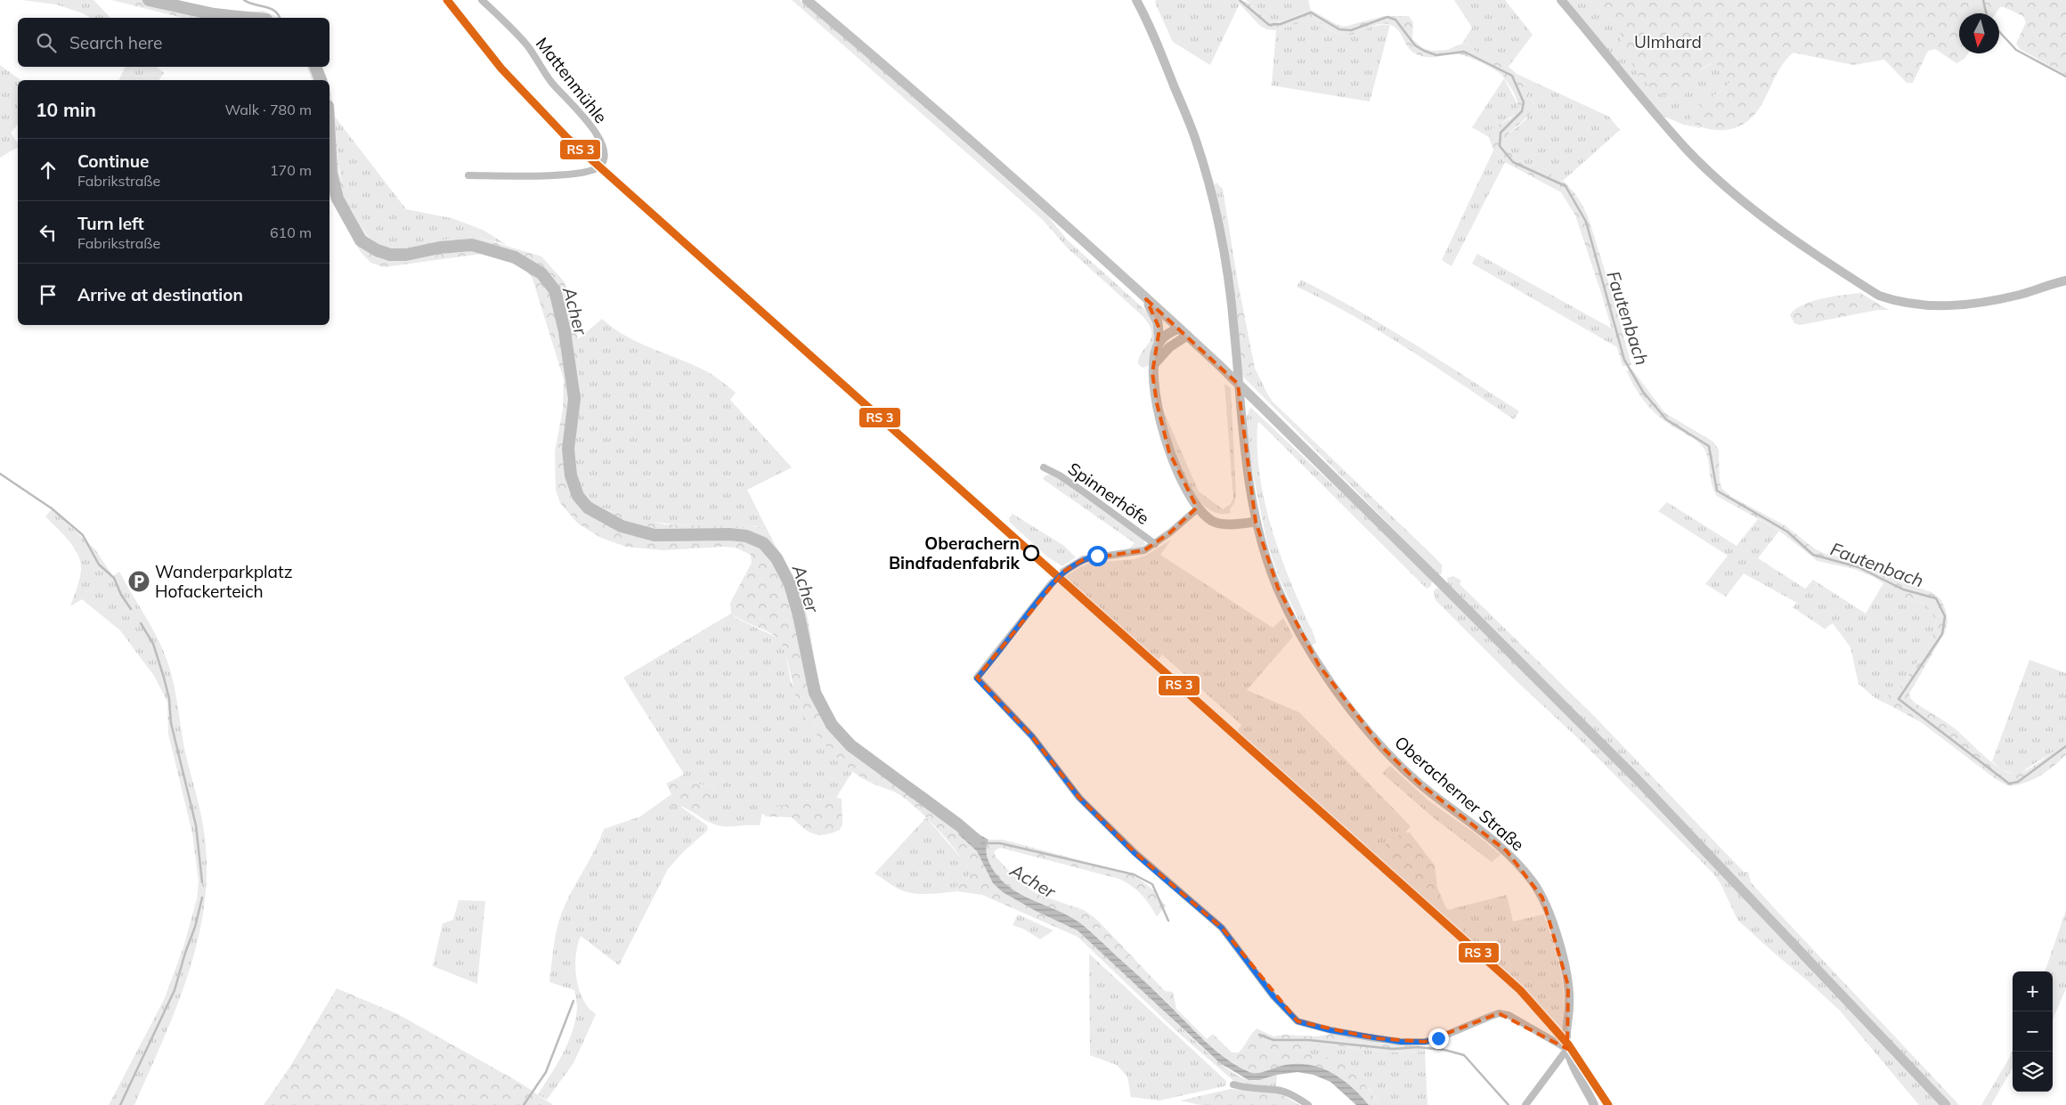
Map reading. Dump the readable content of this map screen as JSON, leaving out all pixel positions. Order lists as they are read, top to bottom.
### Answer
{
  "streets": {
    "street": ["Mattenmühle", "Spinnerhöfe", "Oberacherner Straße"]
  },
  "water": ["Acher", "Fautenbach"],
  "parks": ["Ulmhard"],
  "places": {
    "other": ["Oberachern Bindfadenfabrik"],
    "parking": ["Wanderparkplatz Hofackerteich"]
  },
  "north": "bottom",
  "page": {
    "search": "Search here",
    "heading": ["10 min", "Walk · 780 m"],
    "list": [
      ["Continue", "Fabrikstraße", "170 m"],
      ["Turn left", "Fabrikstraße", "610 m"],
      "Arrive at destination"
    ],
    "map_buttons": ["+", "−"]
  }
}
